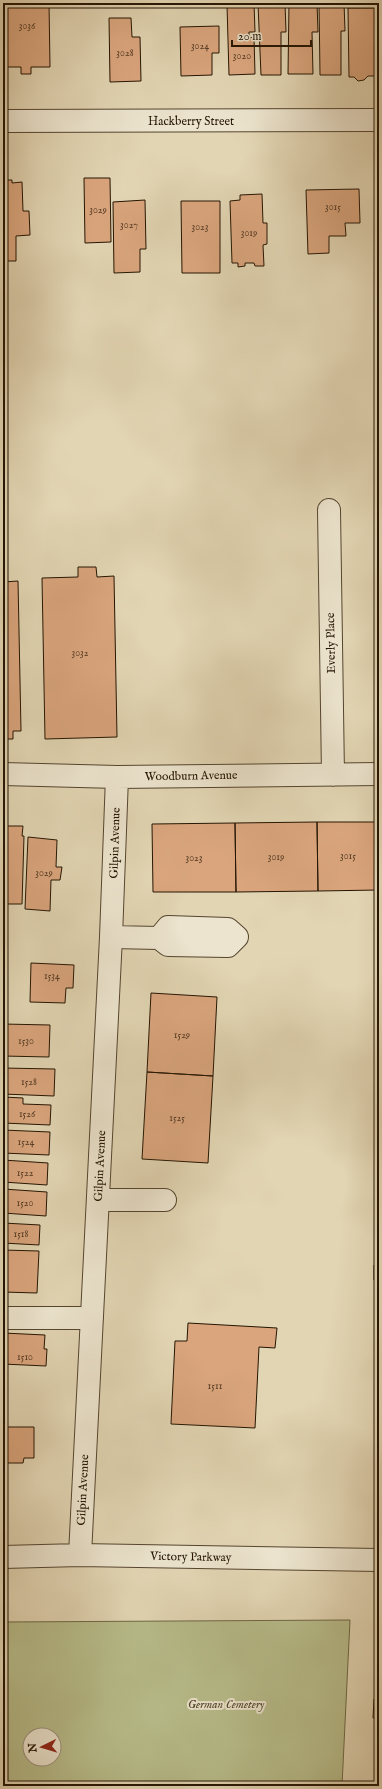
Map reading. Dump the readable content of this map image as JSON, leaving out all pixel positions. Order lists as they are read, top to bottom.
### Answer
{
  "streets": {
    "street": [
      "Hackberry Street",
      "Everly Place",
      "Woodburn Avenue",
      "Gilpin Avenue",
      "Victory Parkway"
    ]
  },
  "crossings": [
    ["Everly Place", "Woodburn Avenue"],
    ["Woodburn Avenue", "Gilpin Avenue"],
    ["Gilpin Avenue", "Victory Parkway"]
  ],
  "parks": ["German Cemetery"],
  "house_numbers": [
    "3036",
    "3024",
    "3028",
    "3020",
    "3015",
    "3029",
    "3027",
    "3023",
    "3019",
    "3032",
    "3015",
    "3019",
    "3023",
    "3029",
    "1534",
    "1529",
    "1530",
    "1528",
    "1526",
    "1525",
    "1524",
    "1522",
    "1520",
    "1518",
    "1510",
    "1511"
  ],
  "scale_bar": "20 m",
  "north": "left"
}
